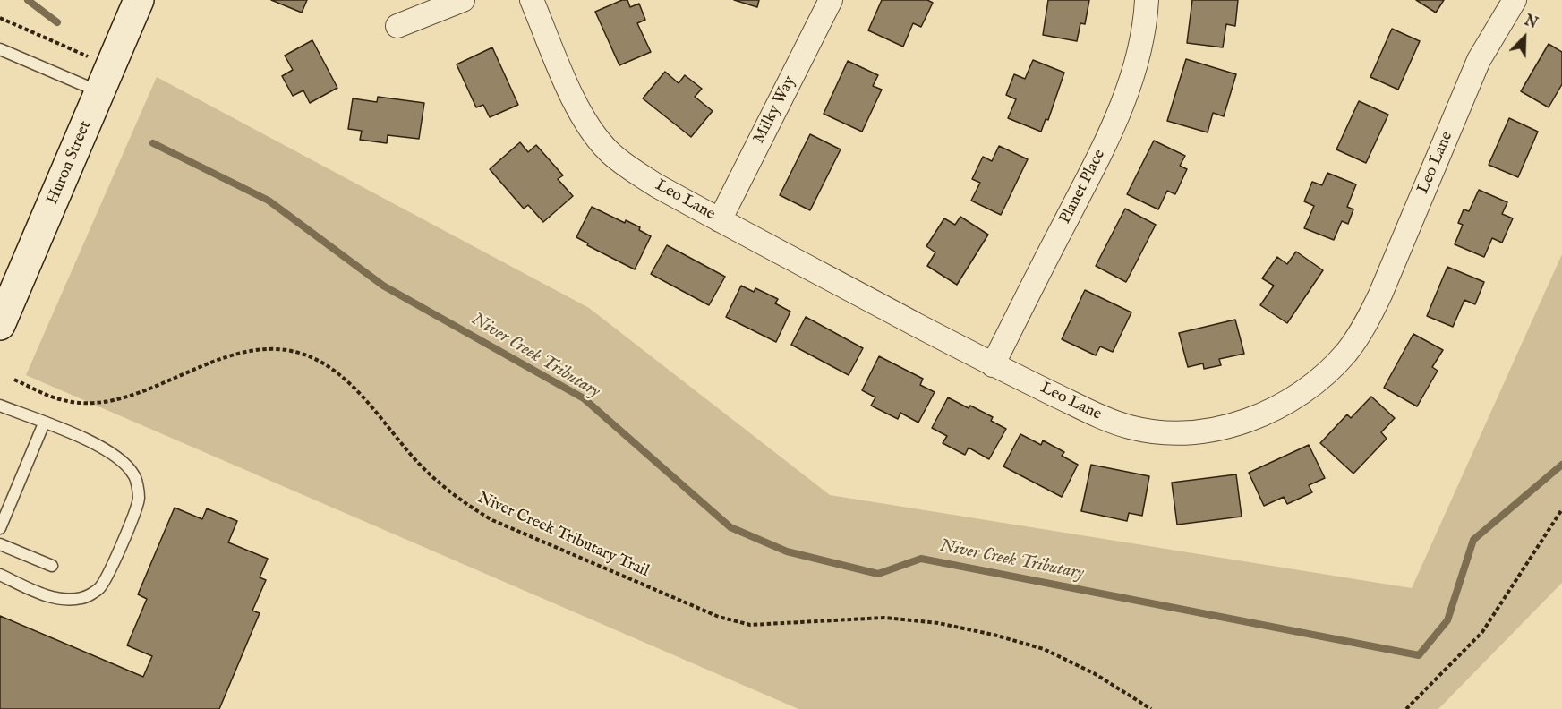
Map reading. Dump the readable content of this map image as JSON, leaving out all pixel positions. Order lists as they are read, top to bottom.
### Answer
{
  "streets": {
    "main road": ["Huron Street"],
    "street": ["Milky Way", "Leo Lane", "Planet Place"],
    "path": ["Niver Creek Tributary Trail"]
  },
  "crossings": [
    ["Milky Way", "Leo Lane"],
    ["Leo Lane", "Planet Place"]
  ],
  "water": ["Niver Creek Tributary"],
  "north": "top right"
}
